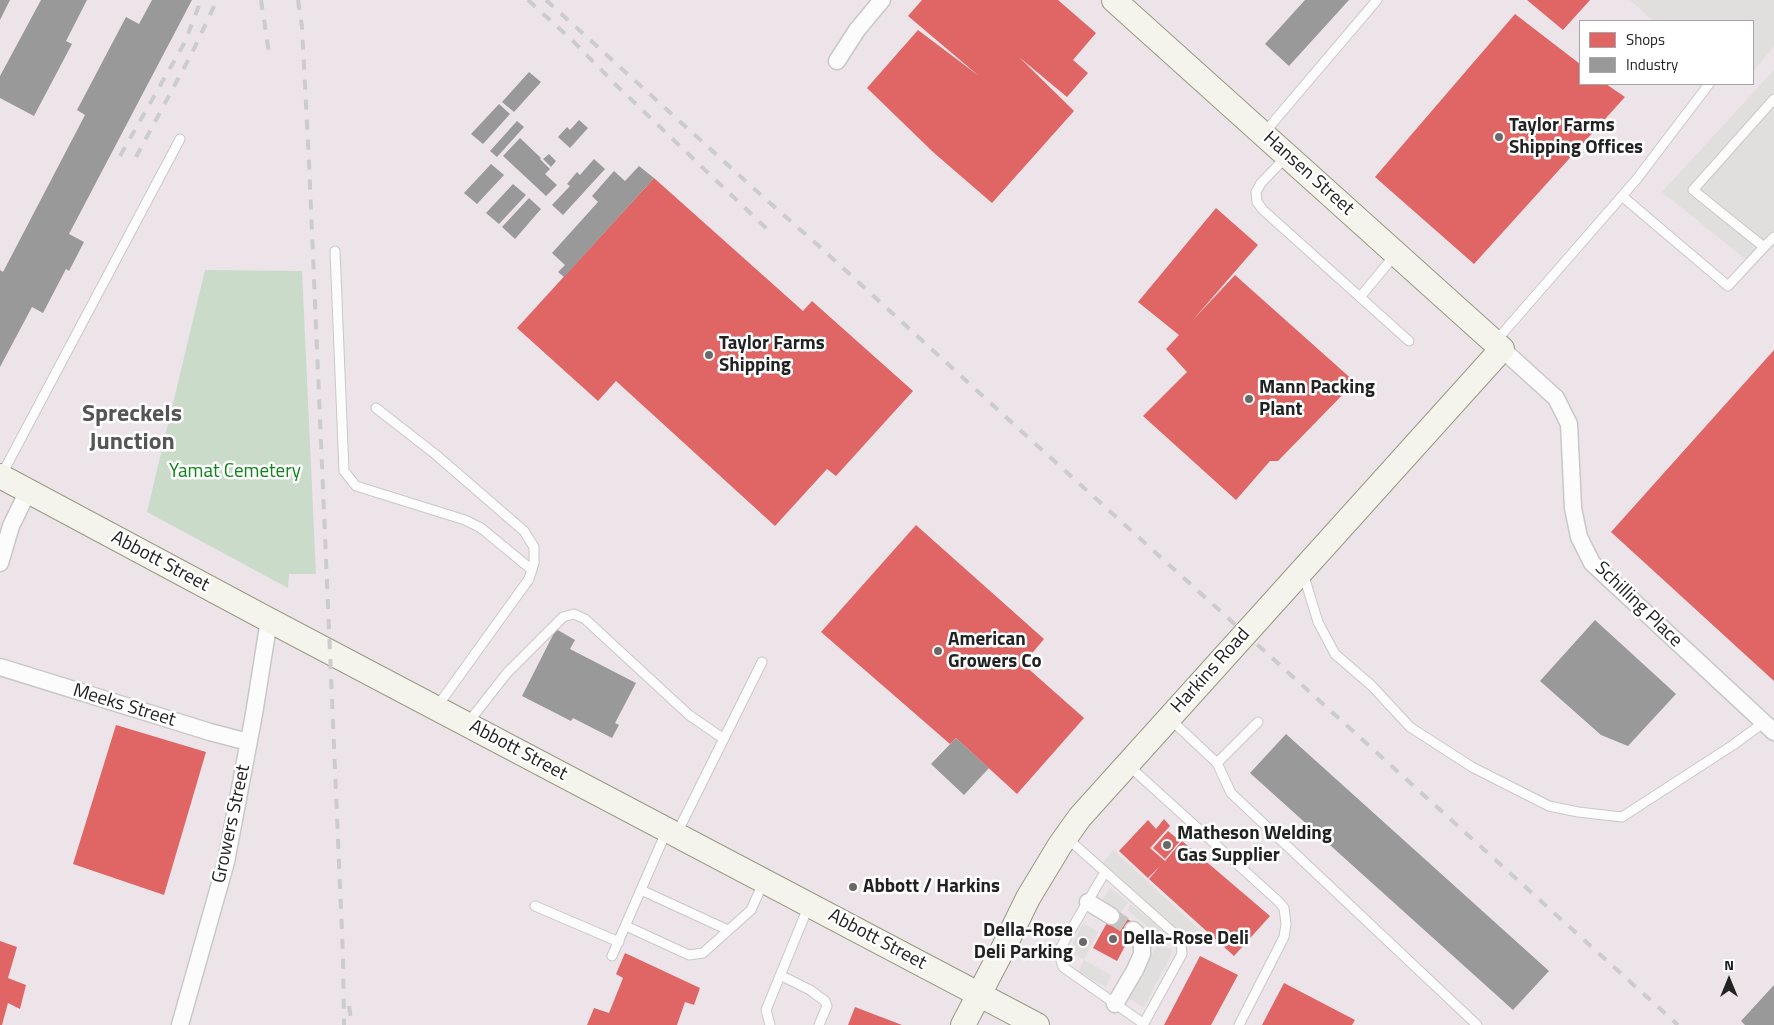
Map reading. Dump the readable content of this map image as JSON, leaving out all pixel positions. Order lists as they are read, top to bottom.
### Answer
{
  "streets": {
    "street": [
      "Hansen Street",
      "Abbott Street",
      "Schilling Place",
      "Harkins Road",
      "Meeks Street",
      "Growers Street"
    ]
  },
  "crossings": [
    ["Hansen Street", "Schilling Place"],
    ["Hansen Street", "Harkins Road"],
    ["Abbott Street", "Harkins Road"],
    ["Abbott Street", "Growers Street"],
    ["Schilling Place", "Harkins Road"],
    ["Meeks Street", "Growers Street"]
  ],
  "districts": ["Spreckels Junction"],
  "parks": ["Yamat Cemetery"],
  "places": [
    "Taylor Farms Shipping Offices",
    "Taylor Farms Shipping",
    "Mann Packing Plant",
    "American Growers Co",
    "Matheson Welding Gas Supplier",
    "Abbott / Harkins",
    "Della-Rose Deli",
    "Della-Rose Deli Parking"
  ],
  "legend": ["Shops", "Industry"],
  "north": "top"
}
